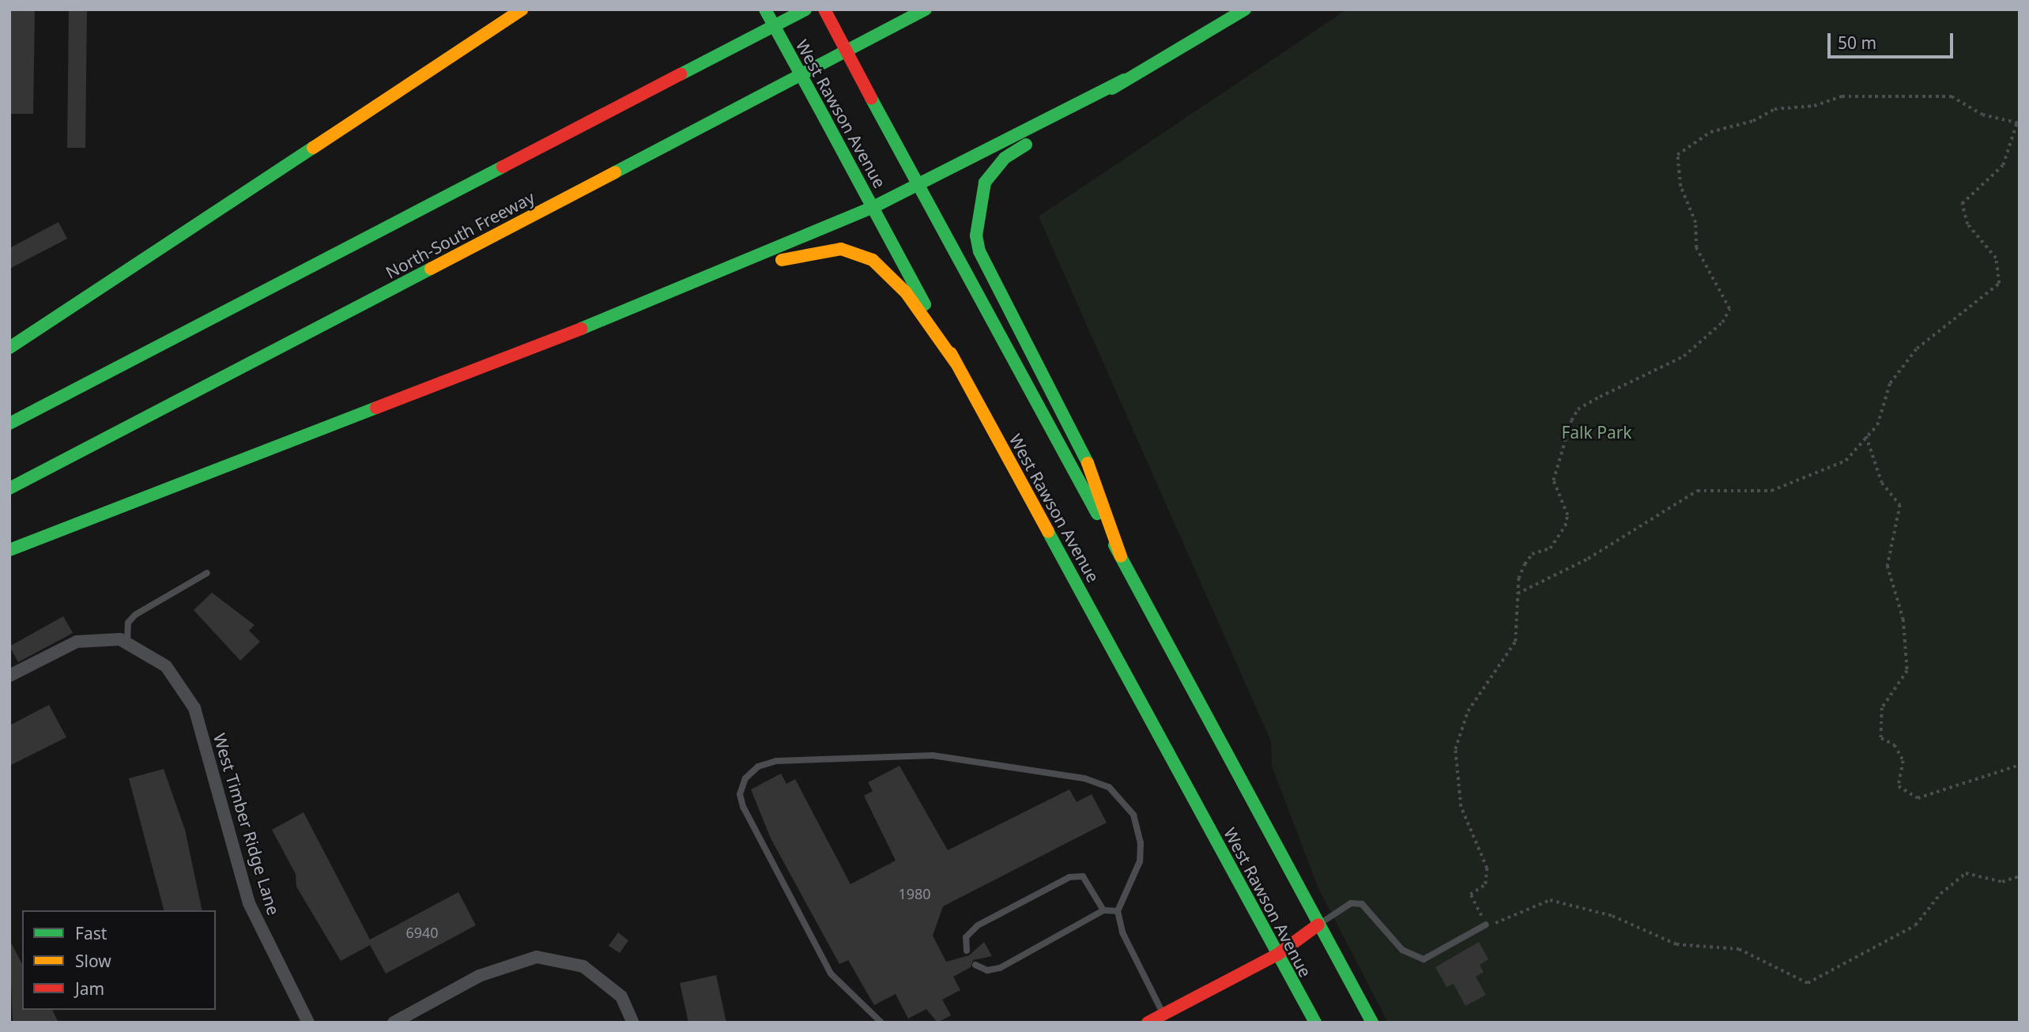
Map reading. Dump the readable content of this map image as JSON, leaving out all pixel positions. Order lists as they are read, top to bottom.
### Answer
{
  "streets": {
    "main road": ["West Rawson Avenue", "North-South Freeway"],
    "street": ["West Timber Ridge Lane"]
  },
  "parks": ["Falk Park"],
  "house_numbers": ["1980", "6940"],
  "legend": ["Fast", "Slow", "Jam"],
  "scale_bar": "50 m"
}
